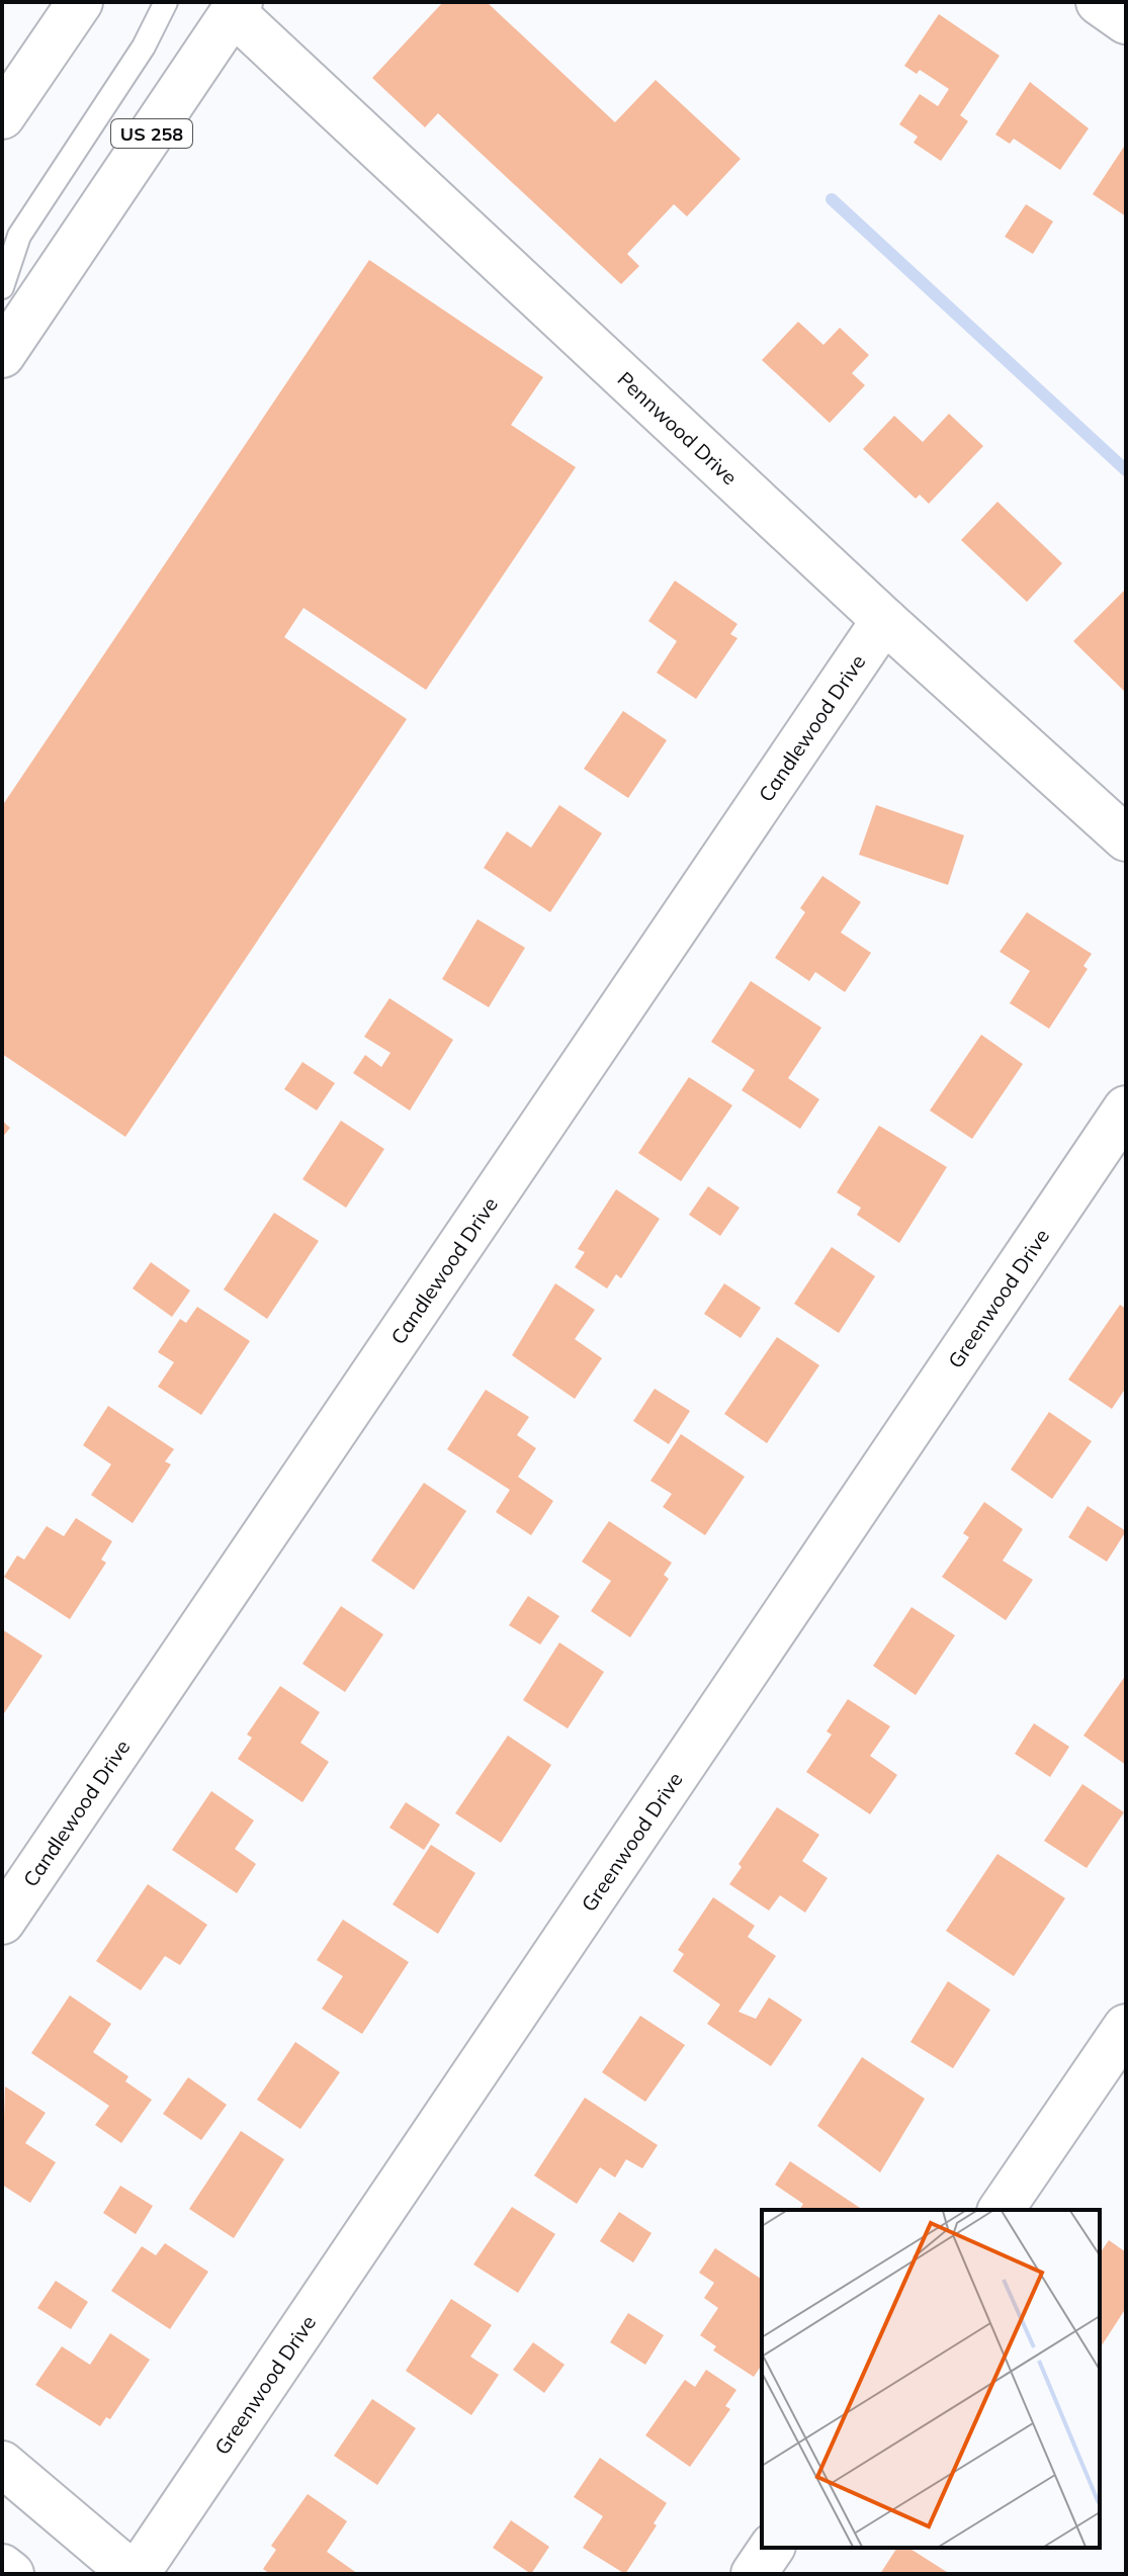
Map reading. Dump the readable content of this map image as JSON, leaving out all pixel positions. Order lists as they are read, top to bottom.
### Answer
{
  "streets": {
    "main road": [
      "US 258",
      "Pennwood Drive",
      "Candlewood Drive",
      "Greenwood Drive"
    ]
  },
  "crossings": [
    ["US 258", "Pennwood Drive"],
    ["Pennwood Drive", "Candlewood Drive"]
  ]
}
